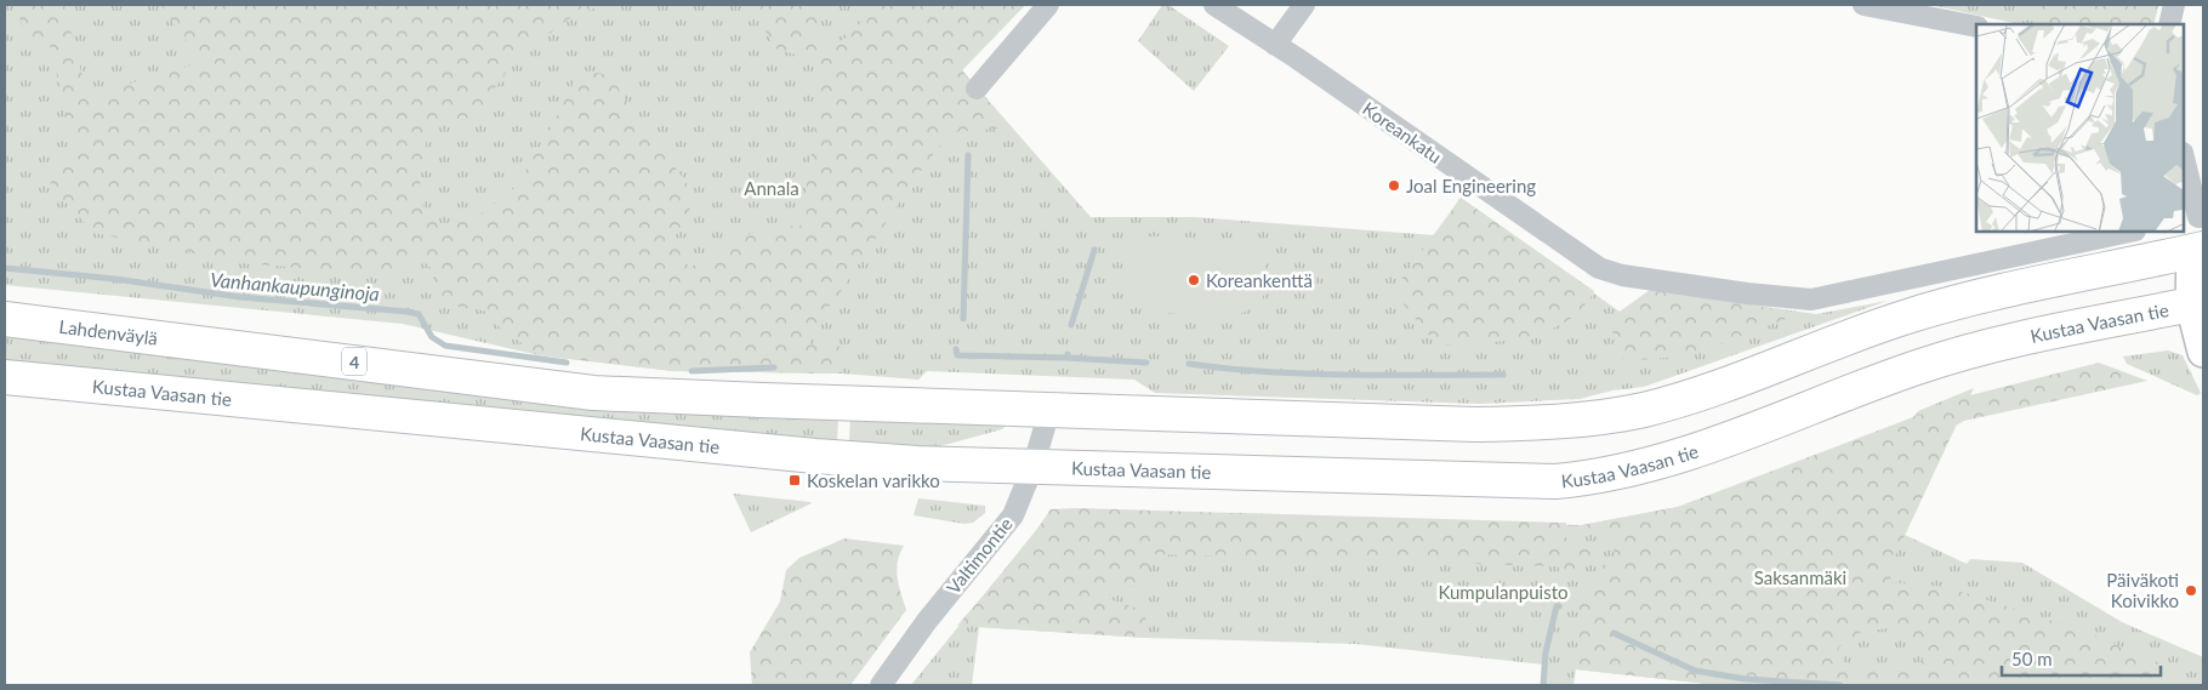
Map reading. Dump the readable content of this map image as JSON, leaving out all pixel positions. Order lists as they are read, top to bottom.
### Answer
{
  "streets": {
    "main road": ["Kustaa Vaasan tie", "Lahdenväylä", "4"],
    "street": ["Koreankatu", "Valtimontie"]
  },
  "crossings": [
    ["Kustaa Vaasan tie", "Valtimontie"],
    ["Lahdenväylä", "Valtimontie"]
  ],
  "water": ["Vanhankaupunginoja"],
  "parks": ["Annala", "Saksanmäki", "Kumpulanpuisto"],
  "places": {
    "other": ["Joal Engineering", "Koreankenttä", "Päiväkoti Koivikko"],
    "transit": ["Koskelan varikko"]
  },
  "scale_bar": "50 m"
}
